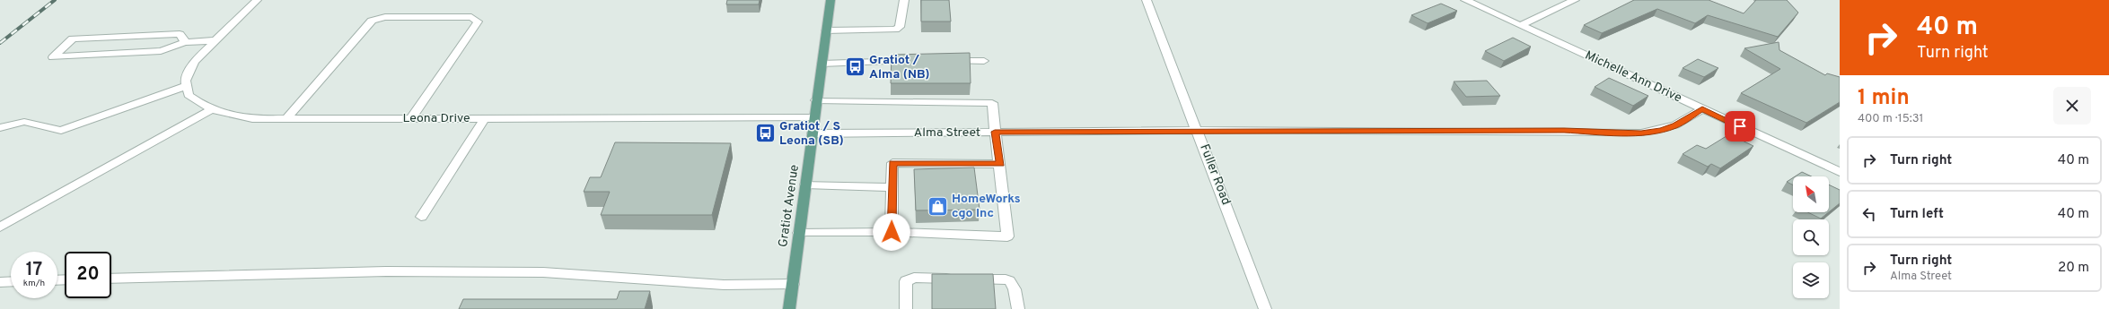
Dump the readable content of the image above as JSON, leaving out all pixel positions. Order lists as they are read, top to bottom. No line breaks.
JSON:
{"streets":{"main road":["Gratiot Avenue"],"street":["Michelle Ann Drive","Leona Drive","Alma Street","Fuller Road"]},"crossings":[["Michelle Ann Drive","Alma Street"],["Leona Drive","Gratiot Avenue"],["Alma Street","Fuller Road"],["Alma Street","Gratiot Avenue"]],"places":{"bus stop":["Gratiot / Alma (NB)","Gratiot / S Leona (SB)"],"shop":["HomeWorks cgo Inc"]},"north":"top left","page":{"turn":["40 m","Turn right"],"heading":["1 min","400 m · 15:31"],"list":[{"name":"Turn right","value":"40 m"},{"name":"Turn left","value":"40 m"},{"name":"Turn right","note":"Alma Street","value":"20 m"}],"speed":"17 km/h","limit":"20"}}
